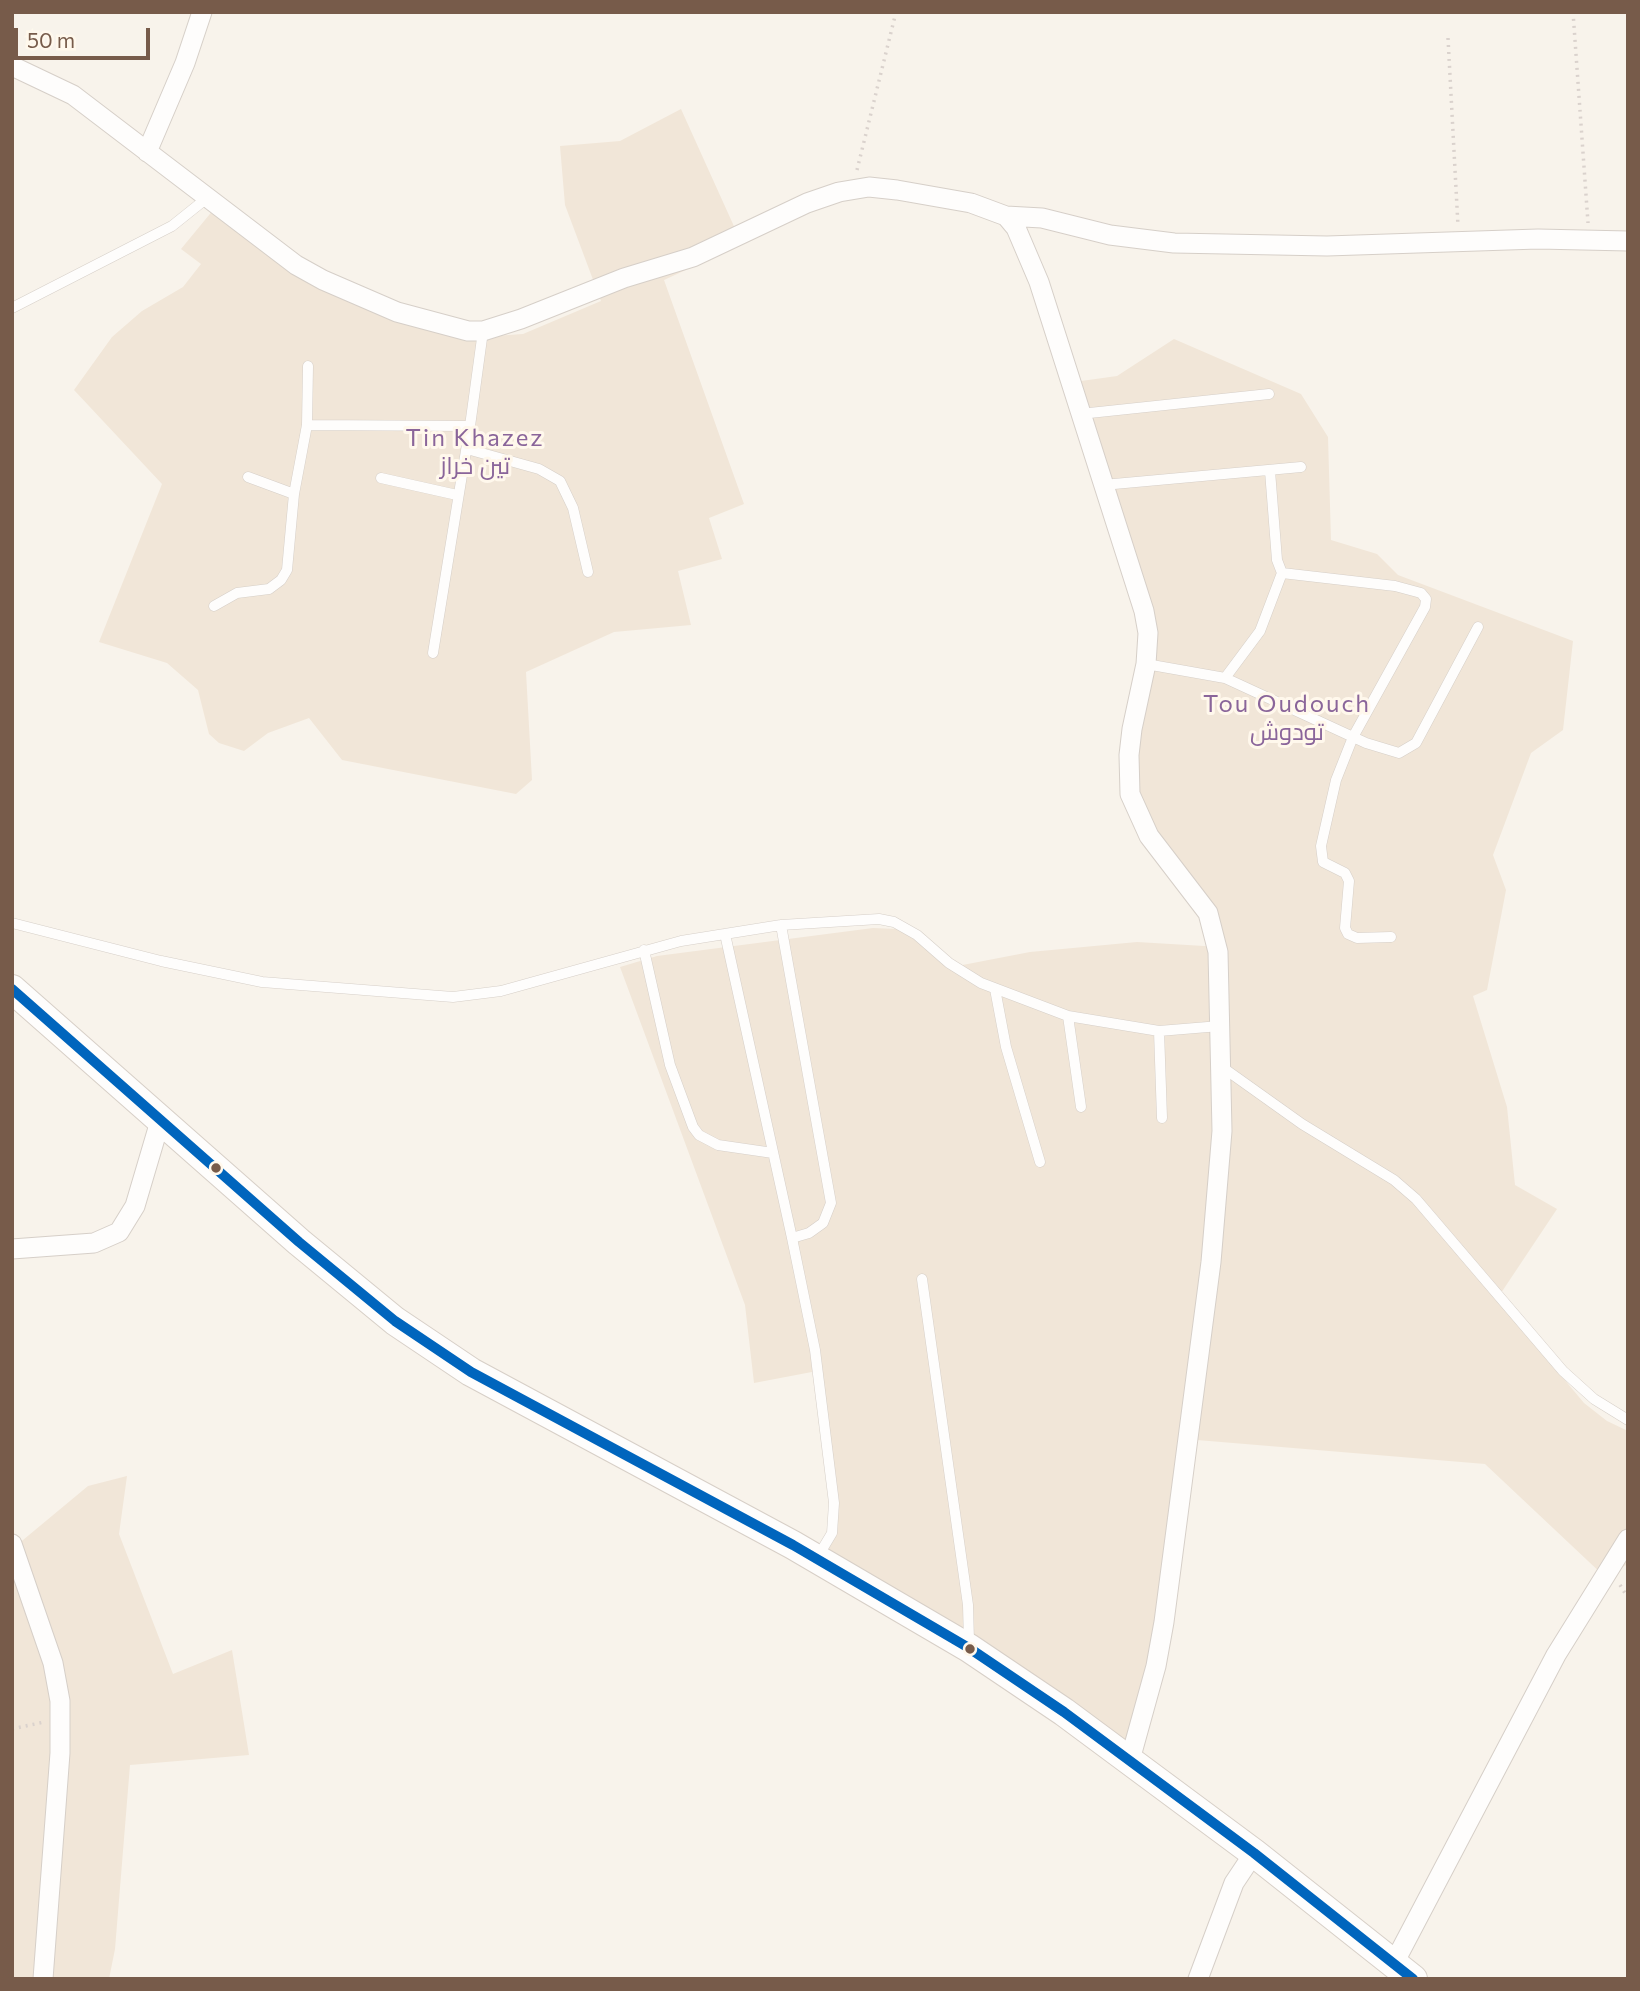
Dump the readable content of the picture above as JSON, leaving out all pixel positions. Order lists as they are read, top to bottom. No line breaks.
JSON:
{"districts":["Tin Khazez تين خراز","Tou Oudouch تودوش"],"scale_bar":"50 m"}
